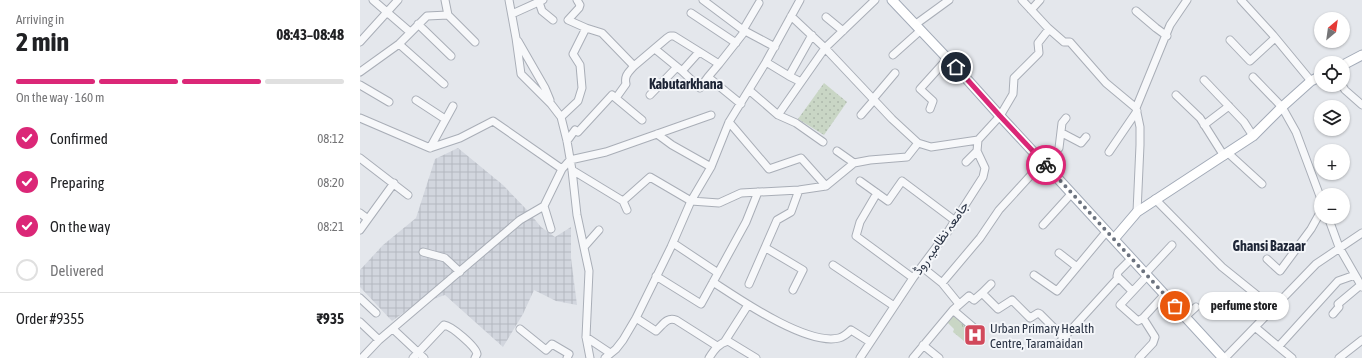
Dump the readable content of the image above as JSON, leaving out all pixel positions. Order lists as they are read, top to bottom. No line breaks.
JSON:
{"streets":{"street":["جامعہ نظامیہ روڈ"]},"districts":["Kabutarkhana","Ghansi Bazaar"],"places":{"other":["perfume store"],"hospital":["Urban Primary Health Centre, Taramaidan"]},"north":"top right","page":{"heading":["2 min","Arriving in","08:43–08:48"],"panel":["Order #9355","₹935"],"map_buttons":["+","−"],"bar":"On the way · 160 m","list":[["Confirmed","08:12"],["Preparing","08:20"],["On the way","08:21"],"Delivered"],"bubble":"perfume store"}}
